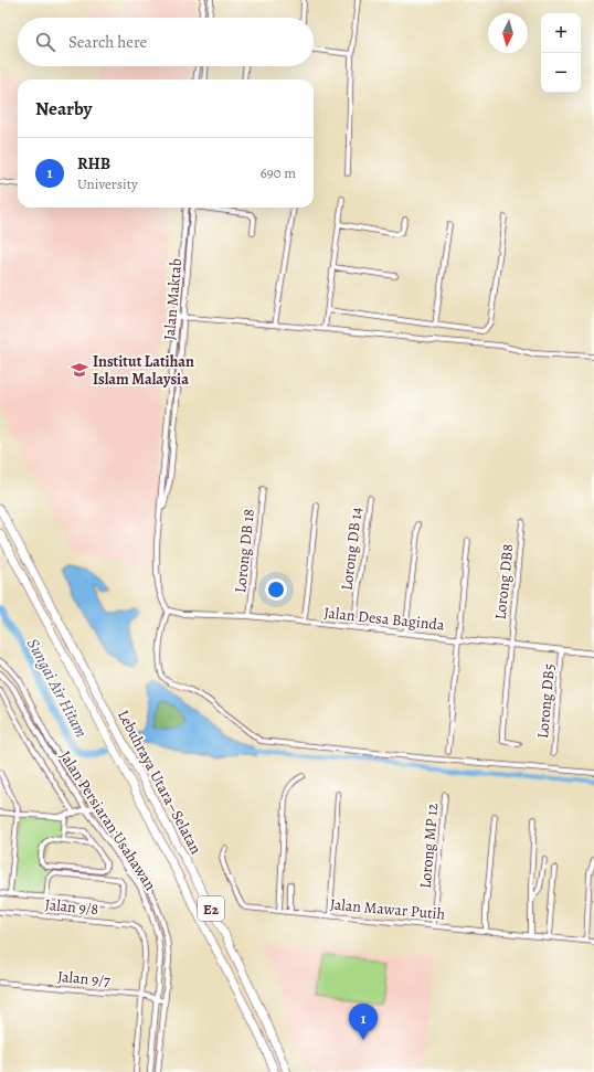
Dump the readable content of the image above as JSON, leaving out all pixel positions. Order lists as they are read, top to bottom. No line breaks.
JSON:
{"streets":{"highway":["Lebuhraya Utara–Selatan","E2"],"street":["Jalan Maktab","Lorong DB 14","Lorong DB 18","Lorong DB8","Jalan Desa Baginda","Lorong DB5","Jalan Persiaran Usahawan","Lorong MP 12","Jalan 9/8","Jalan Mawar Putih","Jalan 9/7"]},"crossings":[["Jalan Maktab","Jalan Desa Baginda"],["Lorong DB 14","Jalan Desa Baginda"],["Lorong DB 18","Jalan Desa Baginda"],["Lorong DB8","Jalan Desa Baginda"],["Jalan Desa Baginda","Lorong DB5"],["Jalan Persiaran Usahawan","Jalan 9/7"],["Lorong MP 12","Jalan Mawar Putih"],["Jalan 9/8","Jalan 9/7"]],"water":["Sungai Air Hitam"],"places":{"school or university":["Institut Latihan Islam Malaysia"]},"north":"bottom","page":{"map_buttons":["+","−"],"search":"Search here","heading":"Nearby","list":[{"mark":"1","name":"RHB","note":"University","value":"690 m"}],"pins":"1"}}
